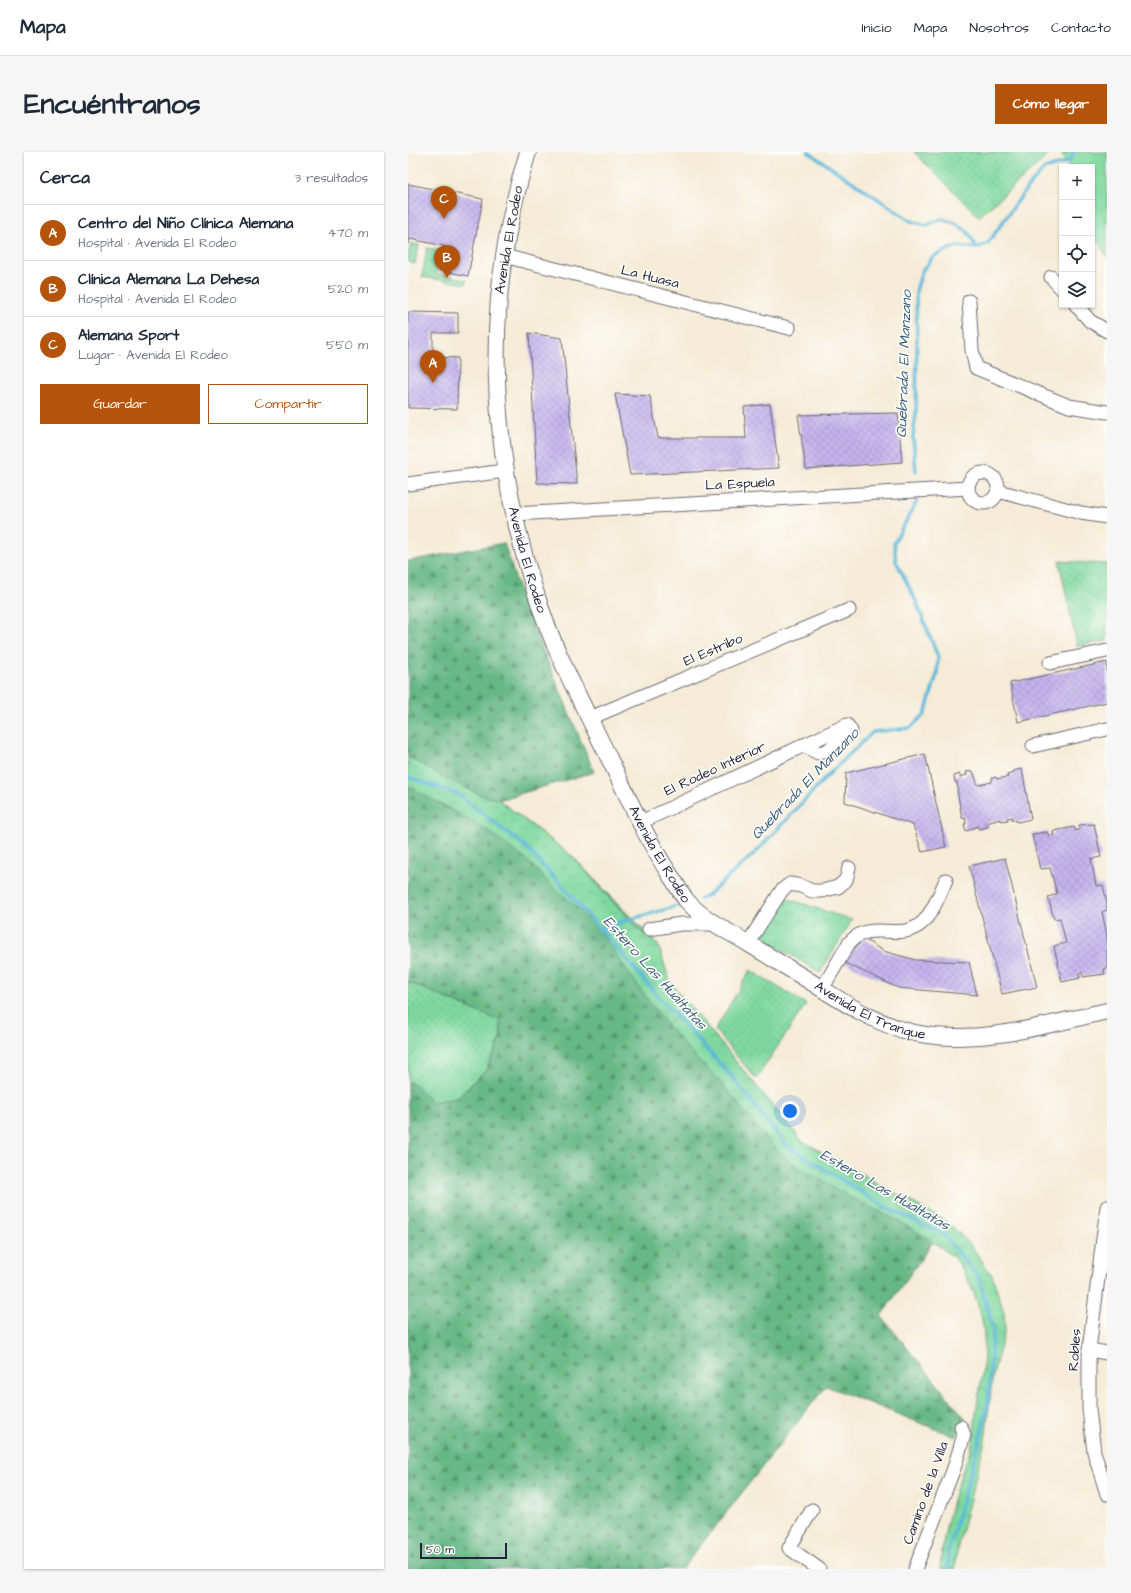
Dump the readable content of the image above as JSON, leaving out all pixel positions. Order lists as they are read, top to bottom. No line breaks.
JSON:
{"streets":{"street":["Avenida El Rodeo","La Huasa","La Espuela","El Estribo","El Rodeo Interior","Avenida El Tranque","Robles","Camino de la Villa"]},"crossings":[["Avenida El Rodeo","La Huasa"],["Avenida El Rodeo","La Espuela"],["Avenida El Rodeo","El Estribo"],["Avenida El Rodeo","El Rodeo Interior"],["Avenida El Rodeo","Avenida El Tranque"]],"water":["Quebrada El Manzano","Estero Las Hualtatas"],"scale_bar":"50 m","page":{"header":"Mapa","nav":["Inicio","Mapa","Nosotros","Contacto"],"buttons":["Cómo llegar",["Guardar","Compartir"]],"title":"Encuéntranos","heading":["Cerca","3 resultados"],"map_buttons":["+","−"],"pins":["C","B","A"],"list":[{"mark":"A","name":"Centro del Niño Clínica Alemana","note":"Hospital · Avenida El Rodeo","value":"470 m"},{"mark":"B","name":"Clínica Alemana La Dehesa","note":"Hospital · Avenida El Rodeo","value":"520 m"},{"mark":"C","name":"Alemana Sport","note":"Lugar · Avenida El Rodeo","value":"550 m"}],"scale":"50 m"}}
